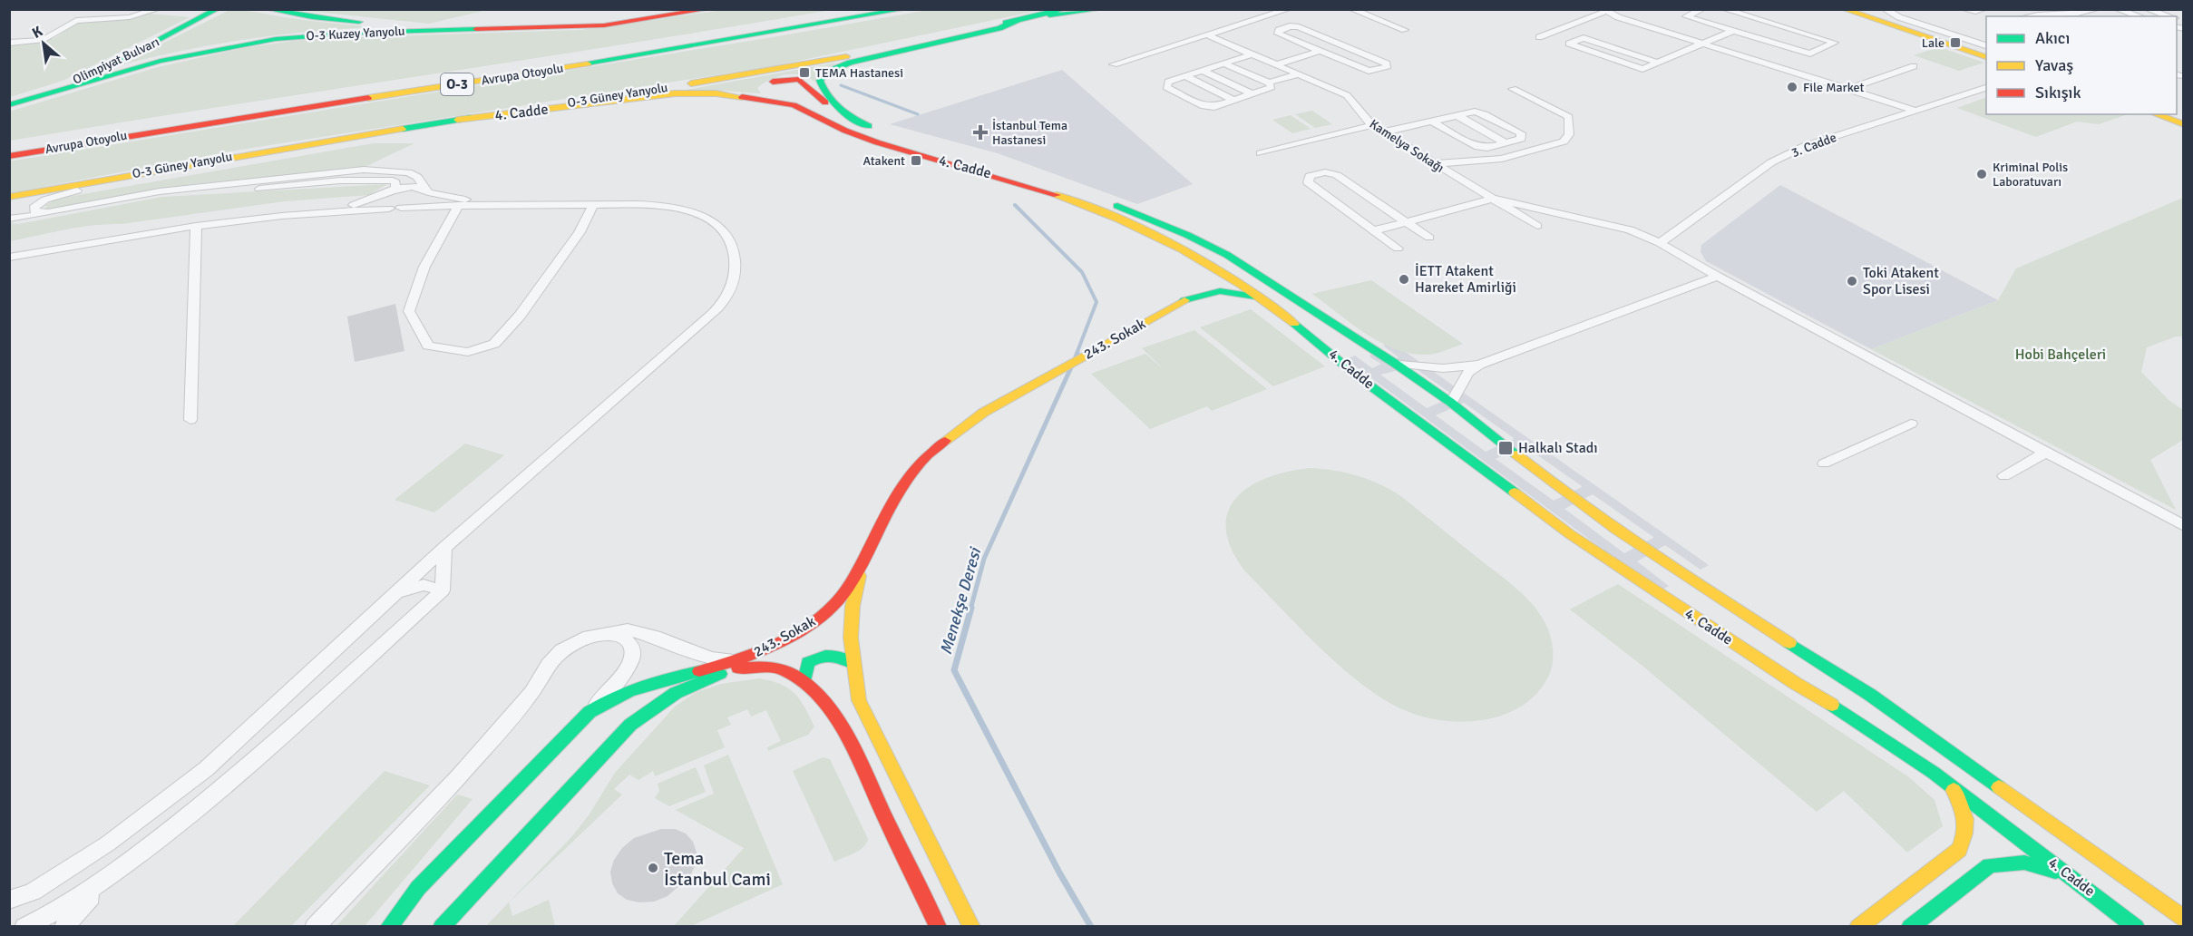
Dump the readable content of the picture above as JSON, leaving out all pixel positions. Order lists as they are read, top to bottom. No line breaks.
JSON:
{"streets":{"main road":["O-3 Kuzey Yanyolu","Olimpiyat Bulvarı","Avrupa Otoyolu","O-3","O-3 Güney Yanyolu","4. Cadde","243. Sokak"],"street":["3. Cadde","Kamelya Sokağı"]},"crossings":[["O-3 Güney Yanyolu","4. Cadde"]],"water":["Menekşe Deresi"],"parks":["Hobi Bahçeleri"],"places":{"transit":["Lale","TEMA Hastanesi","Atakent","Halkalı Stadı"],"other":["File Market","Kriminal Polis Laboratuvarı","İETT Atakent Hareket Amirliği","Toki Atakent Spor Lisesi","Tema İstanbul Cami"],"health":["İstanbul Tema Hastanesi"]},"legend":["Akıcı","Yavaş","Sıkışık"],"north":"top left"}
